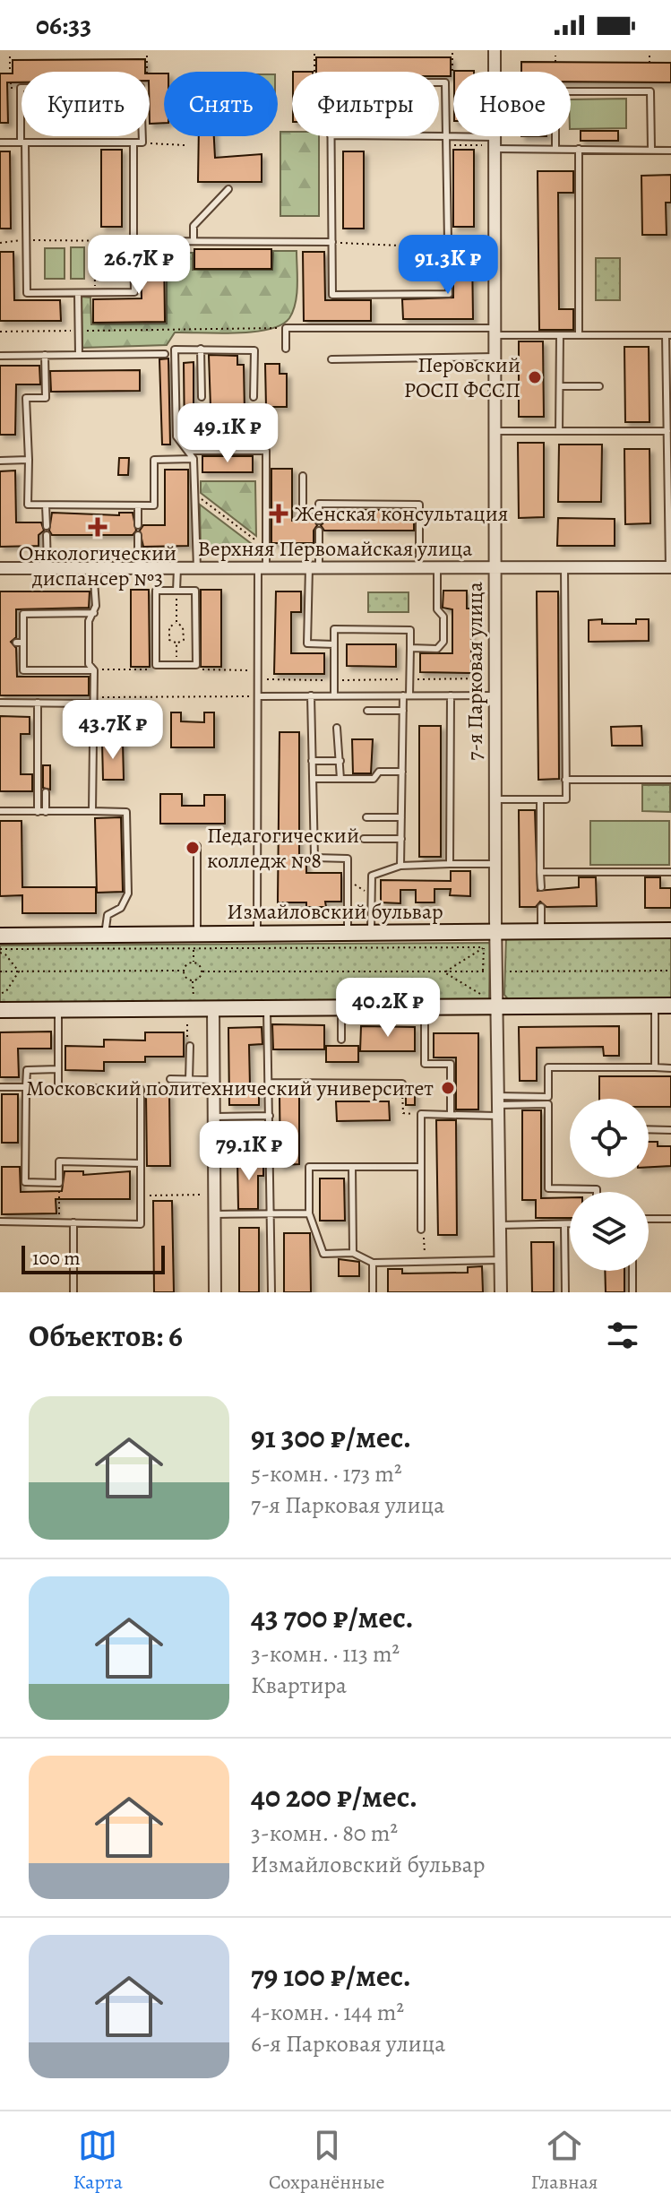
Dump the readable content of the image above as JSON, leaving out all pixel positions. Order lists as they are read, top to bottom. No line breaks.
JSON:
{"streets":{"street":["Верхняя Первомайская улица","7-я Парковая улица","Измайловский бульвар"]},"crossings":[["Верхняя Первомайская улица","7-я Парковая улица"],["7-я Парковая улица","Измайловский бульвар"]],"places":{"other":["Перовский РОСП ФССП","Педагогический колледж №8","Московский политехнический университет"],"health":["Женская консультация","Онкологический диспансер №3"]},"scale_bar":"100 m","page":{"status":"06:33","chip":["Купить","Снять","Фильтры","Новое"],"price":["26.7K ₽","91.3K ₽","49.1K ₽","43.7K ₽","40.2K ₽","79.1K ₽"],"scale":"100 m","heading":"Объектов: 6","list":[{"name":"91 300 ₽/мес.","note":"5-комн. · 173 m² · 7-я Парковая улица"},{"name":"43 700 ₽/мес.","note":"3-комн. · 113 m² · Квартира"},{"name":"40 200 ₽/мес.","note":"3-комн. · 80 m² · Измайловский бульвар"},{"name":"79 100 ₽/мес.","note":"4-комн. · 144 m² · 6-я Парковая улица"}],"tabs":["Карта","Сохранённые","Главная"]}}
